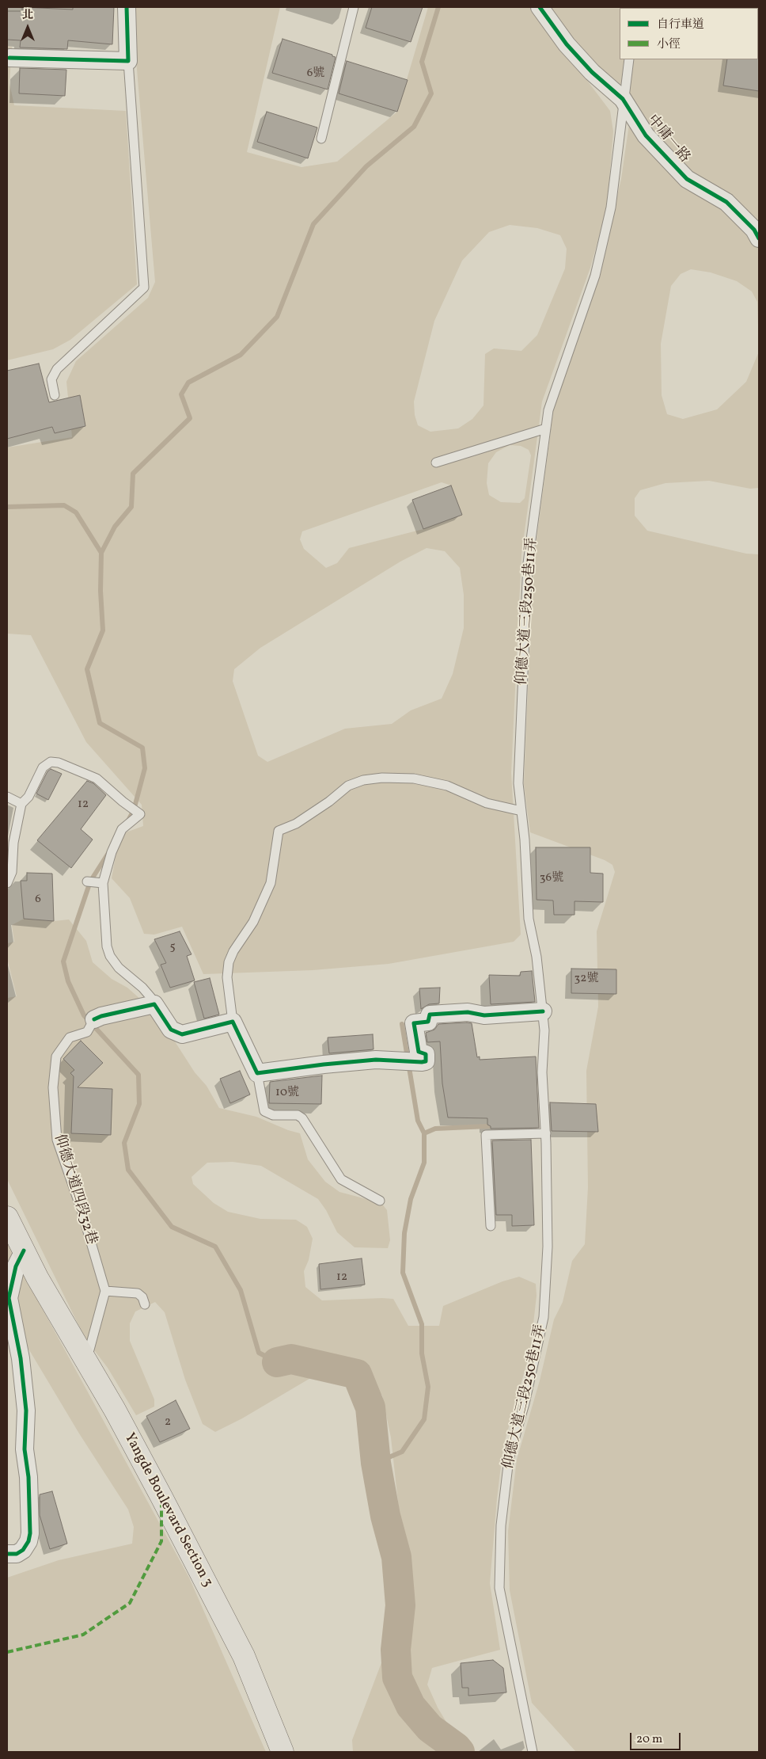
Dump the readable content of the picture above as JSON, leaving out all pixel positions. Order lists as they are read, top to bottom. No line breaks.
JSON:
{"streets":{"main road":["Yangde Boulevard Section 3"],"street":["中庸一路","仰德大道四段32巷"],"lane":["仰德大道三段250巷11弄"]},"crossings":[["中庸一路","仰德大道三段250巷11弄"]],"house_numbers":["6號","12","36號","6","5","32號","10號","12","2"],"legend":["自行車道","小徑"],"scale_bar":"20 m","north":"top"}
